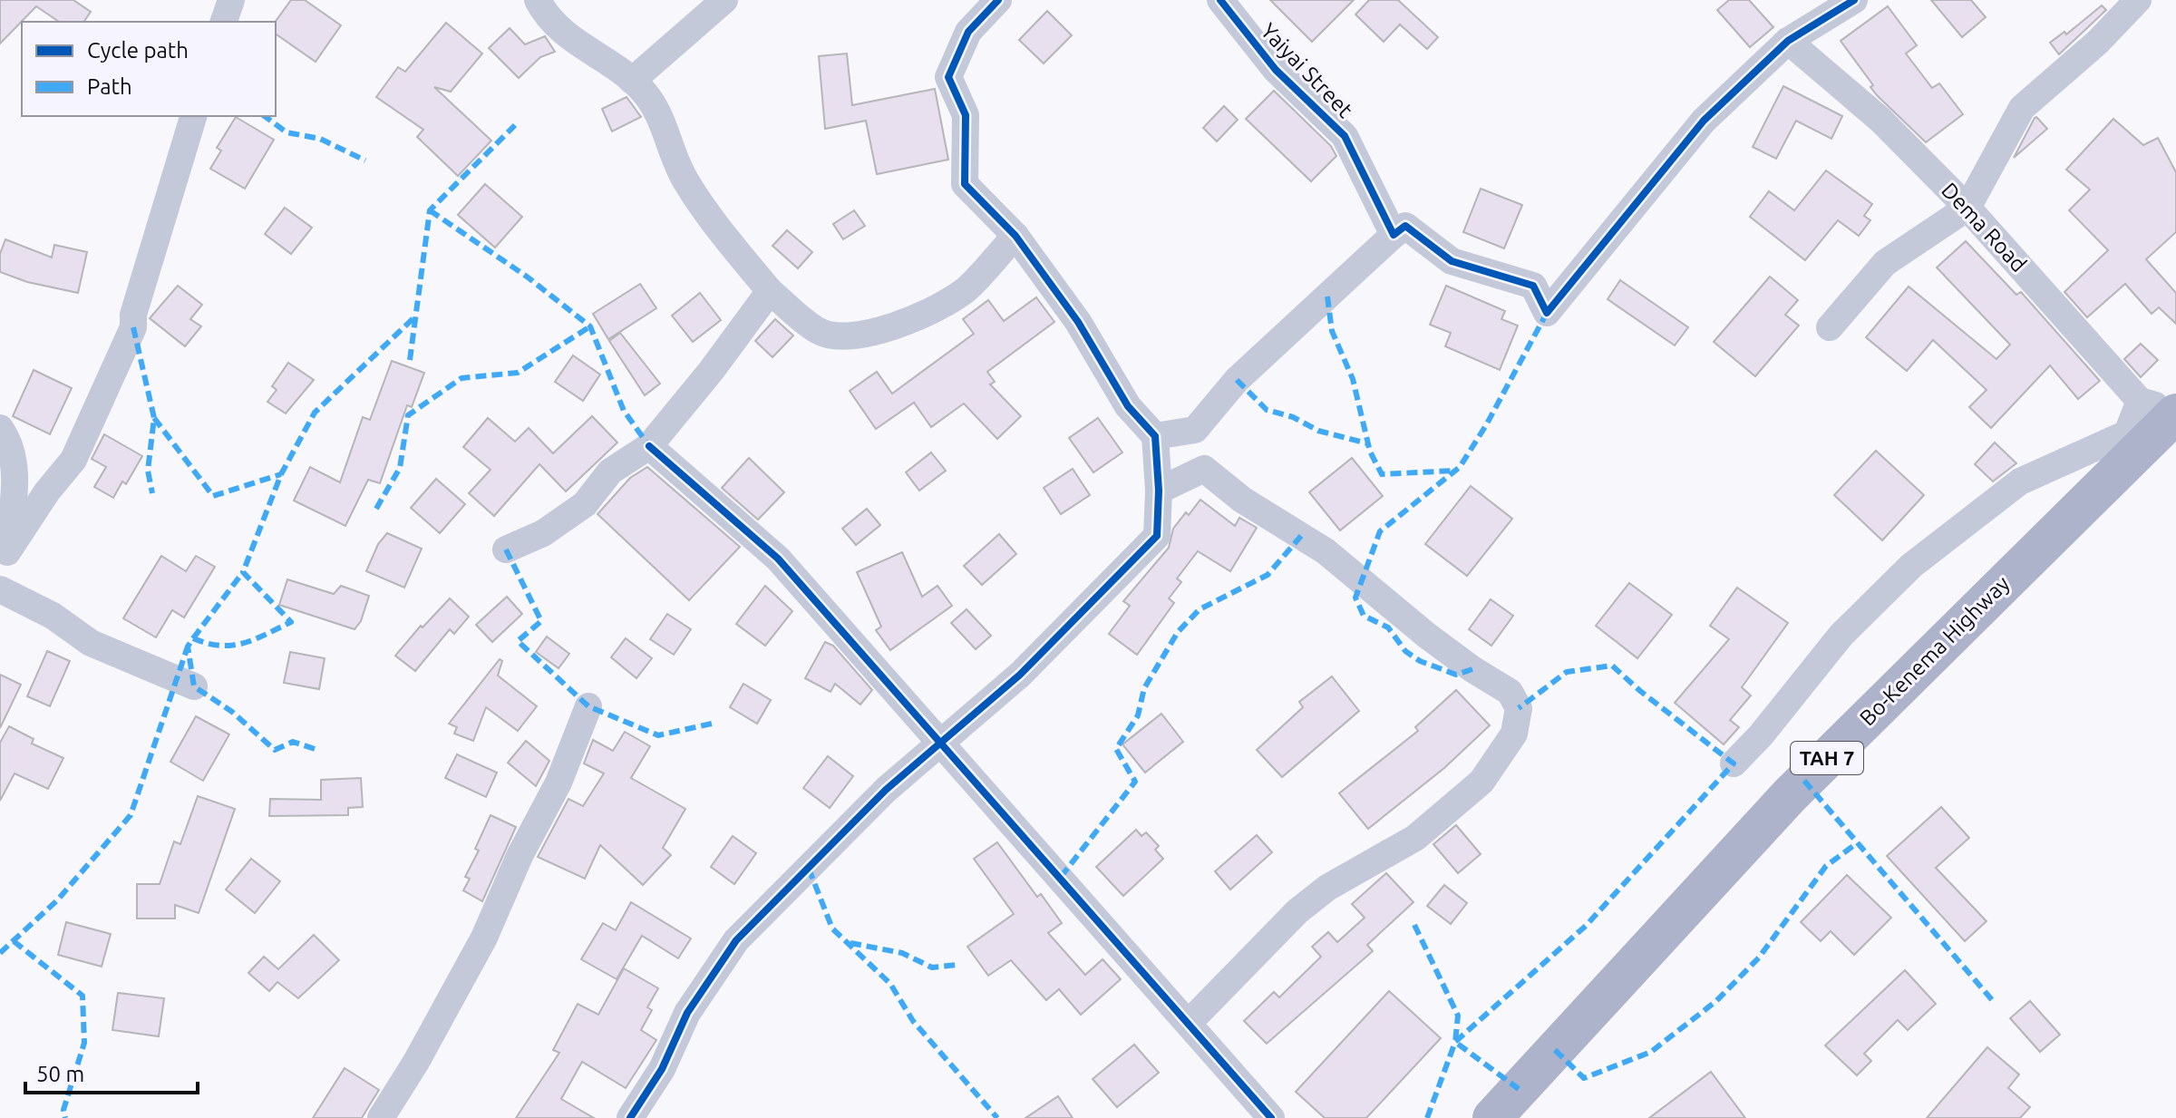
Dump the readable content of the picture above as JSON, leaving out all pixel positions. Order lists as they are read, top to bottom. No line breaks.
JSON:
{"streets":{"highway":["Bo-Kenema Highway","TAH 7"],"street":["Yaiyai Street","Dema Road"]},"crossings":[["Dema Road","Bo-Kenema Highway"]],"legend":["Cycle path","Path"],"scale_bar":"50 m"}
